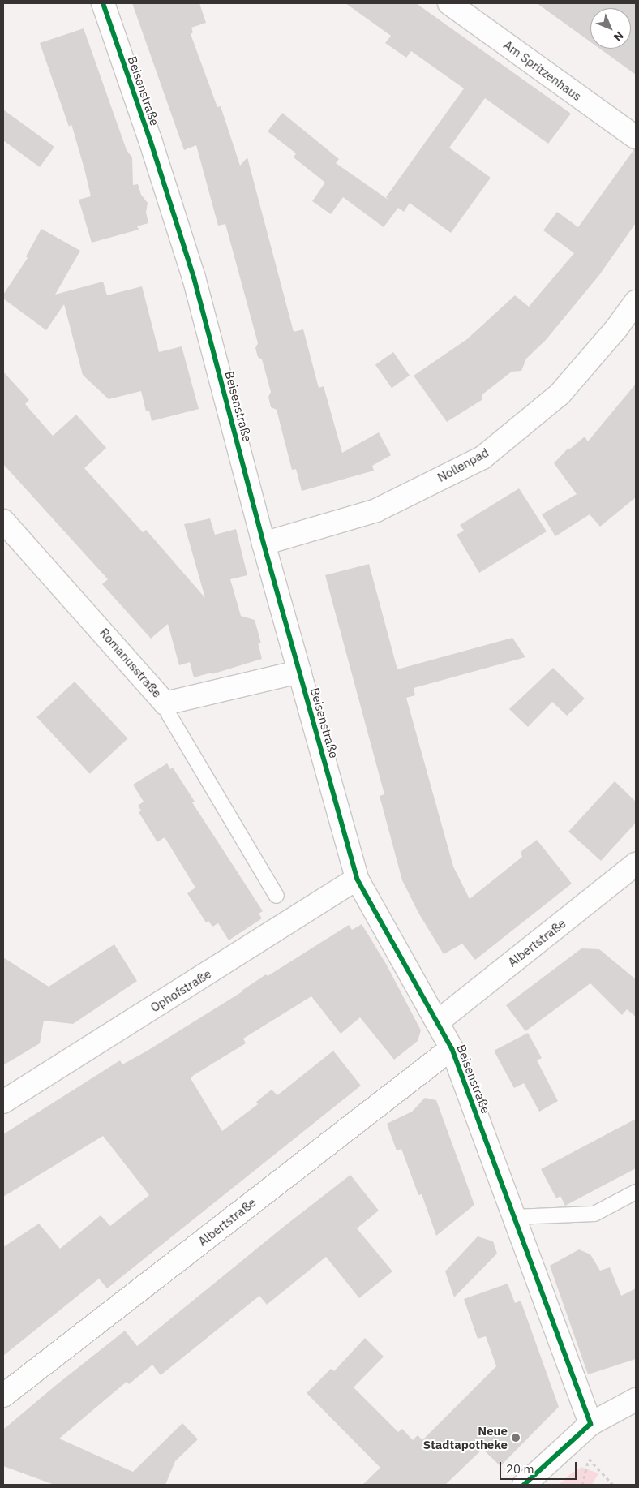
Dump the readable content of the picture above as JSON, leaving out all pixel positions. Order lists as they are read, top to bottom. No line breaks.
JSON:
{"streets":{"street":["Am Spritzenhaus","Beisenstraße","Nollenpad","Romanusstraße","Albertstraße","Ophofstraße"]},"crossings":[["Beisenstraße","Nollenpad"],["Beisenstraße","Romanusstraße"],["Beisenstraße","Albertstraße"],["Beisenstraße","Ophofstraße"]],"places":["Neue Stadtapotheke"],"scale_bar":"20 m","north":"bottom right"}
